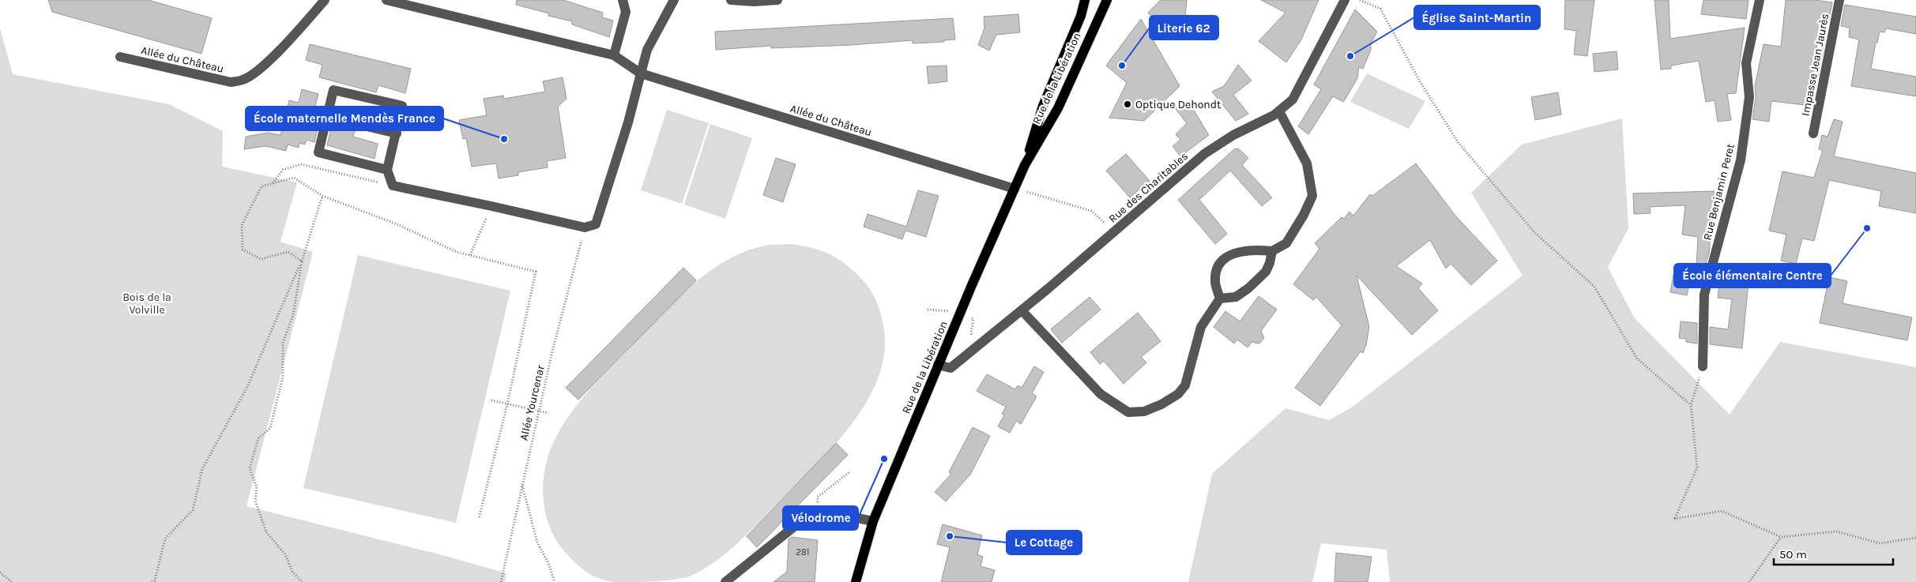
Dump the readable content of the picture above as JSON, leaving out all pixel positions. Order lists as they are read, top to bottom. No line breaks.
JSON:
{"streets":{"main road":["Rue de la Libération"],"street":["Allée du Château","Impasse Jean Jaurès","Rue des Charitables","Rue Benjamin Peret"],"path":["Allée Yourcenar"]},"crossings":[["Allée du Château","Rue de la Libération"],["Rue de la Libération","Rue des Charitables"]],"parks":["Bois de la Volville"],"places":["Église Saint-Martin","Literie 62","Optique Dehondt","École maternelle Mendès France","École élémentaire Centre","Vélodrome","Le Cottage"],"house_numbers":["281"],"scale_bar":"50 m"}
